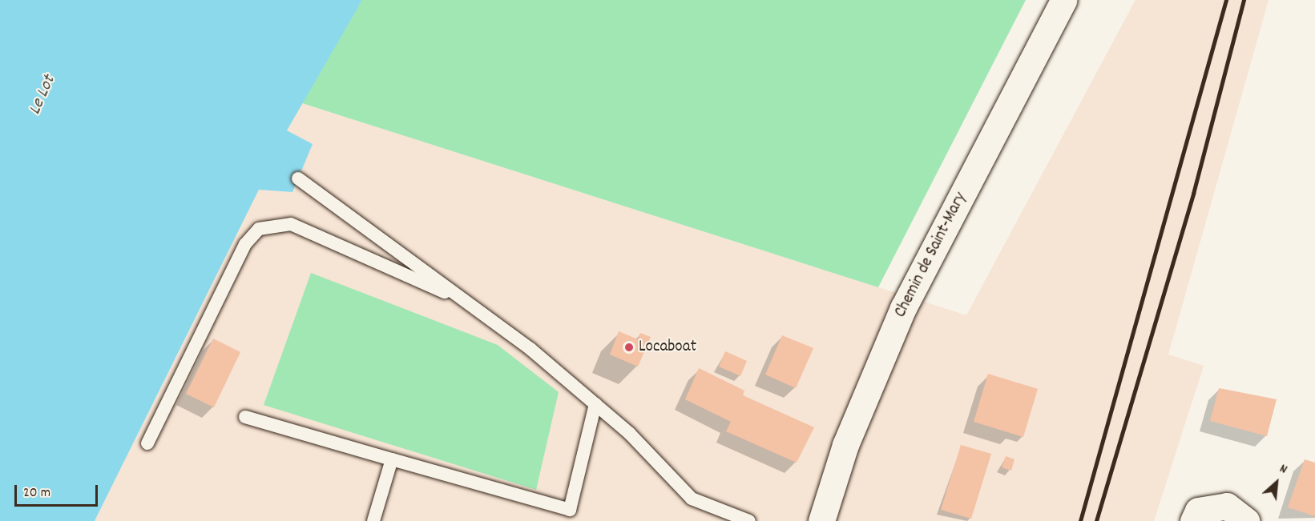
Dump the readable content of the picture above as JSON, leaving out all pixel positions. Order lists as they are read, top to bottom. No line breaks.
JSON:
{"streets":{"street":["Chemin de Saint-Mary"]},"water":["Le Lot"],"places":["Locaboat"],"scale_bar":"20 m","north":"top right"}
